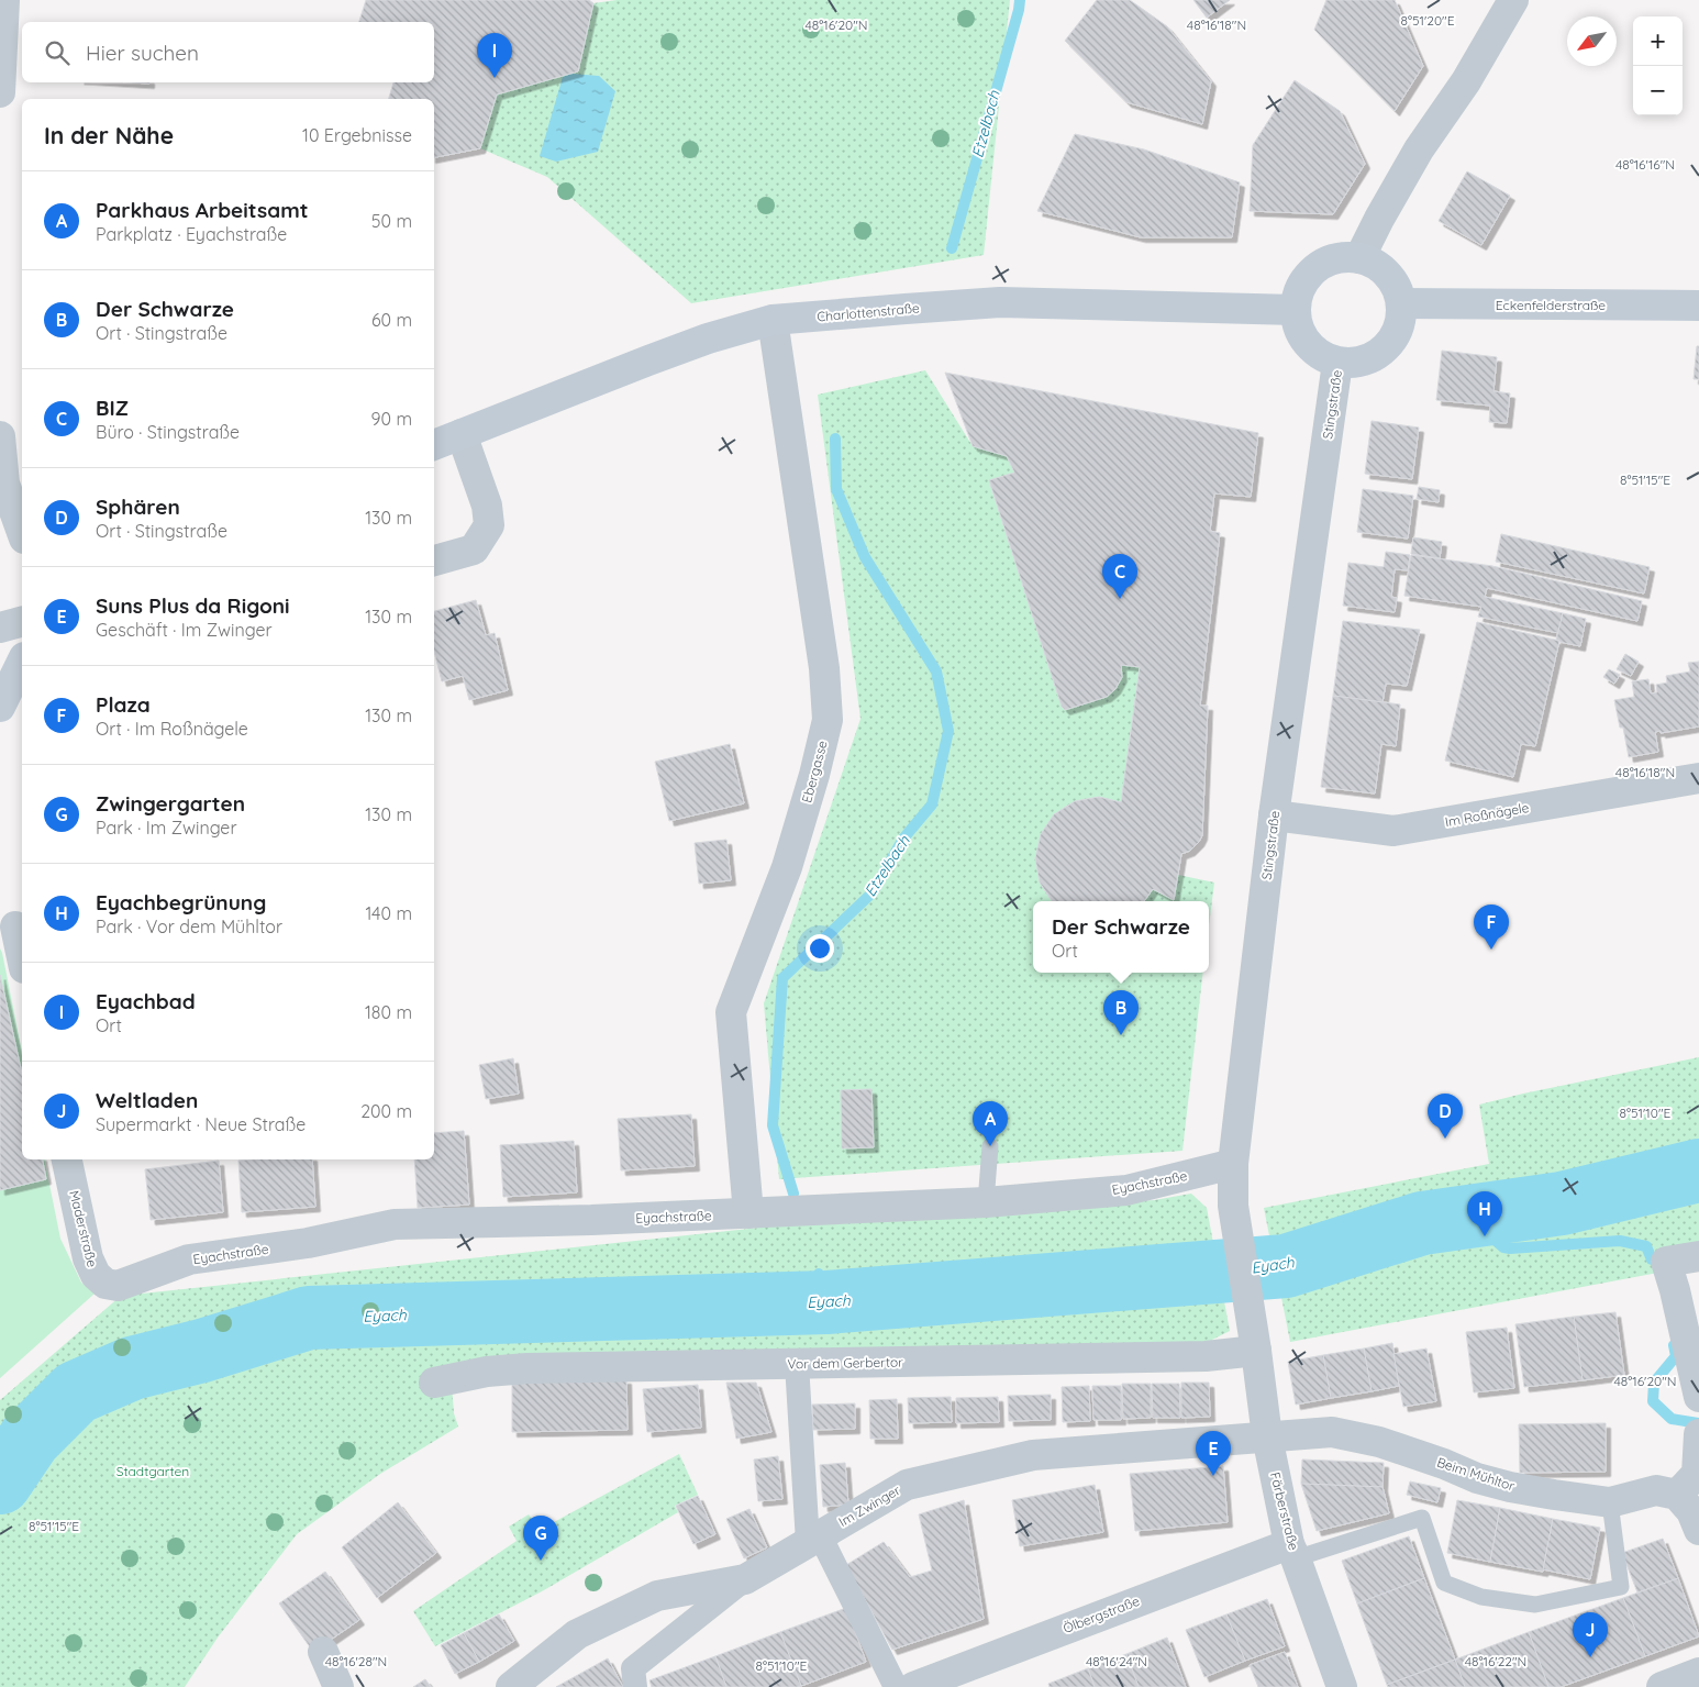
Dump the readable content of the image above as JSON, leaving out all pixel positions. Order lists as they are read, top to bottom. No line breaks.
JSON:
{"streets":{"main road":["Eckenfelderstraße","Charlottenstraße"],"street":["Stingstraße","Ebergasse","Im Roßnägele","Eyachstraße","Maderstraße","Vor dem Gerbertor","Beim Mühltor","Im Zwinger","Färberstraße","Ölbergstraße"]},"crossings":[["Eckenfelderstraße","Charlottenstraße"],["Eckenfelderstraße","Stingstraße"],["Charlottenstraße","Stingstraße"],["Charlottenstraße","Ebergasse"],["Stingstraße","Im Roßnägele"],["Stingstraße","Eyachstraße"],["Stingstraße","Vor dem Gerbertor"],["Stingstraße","Färberstraße"],["Ebergasse","Eyachstraße"],["Eyachstraße","Maderstraße"],["Vor dem Gerbertor","Färberstraße"],["Beim Mühltor","Im Zwinger"],["Beim Mühltor","Färberstraße"],["Im Zwinger","Färberstraße"],["Färberstraße","Ölbergstraße"]],"water":["Etzelbach","Eyach"],"parks":["Stadtgarten"],"north":"bottom left","page":{"map_buttons":["+","−"],"search":"Hier suchen","pins":["I","C","F","B","D","A","H","E","G","J"],"heading":["In der Nähe","10 Ergebnisse"],"list":[{"mark":"A","name":"Parkhaus Arbeitsamt","note":"Parkplatz · Eyachstraße","value":"50 m"},{"mark":"B","name":"Der Schwarze","note":"Ort · Stingstraße","value":"60 m"},{"mark":"C","name":"BIZ","note":"Büro · Stingstraße","value":"90 m"},{"mark":"D","name":"Sphären","note":"Ort · Stingstraße","value":"130 m"},{"mark":"E","name":"Suns Plus da Rigoni","note":"Geschäft · Im Zwinger","value":"130 m"},{"mark":"F","name":"Plaza","note":"Ort · Im Roßnägele","value":"130 m"},{"mark":"G","name":"Zwingergarten","note":"Park · Im Zwinger","value":"130 m"},{"mark":"H","name":"Eyachbegrünung","note":"Park · Vor dem Mühltor","value":"140 m"},{"mark":"I","name":"Eyachbad","note":"Ort","value":"180 m"},{"mark":"J","name":"Weltladen","note":"Supermarkt · Neue Straße","value":"200 m"}],"popup":["Der Schwarze","Ort"]},"coordinates":["8°51'20\"E","48°16'18\"N","48°16'20\"N","48°16'16\"N","8°51'15\"E","8°51'10\"E","48°16'28\"N","48°16'24\"N","48°16'22\"N"]}
